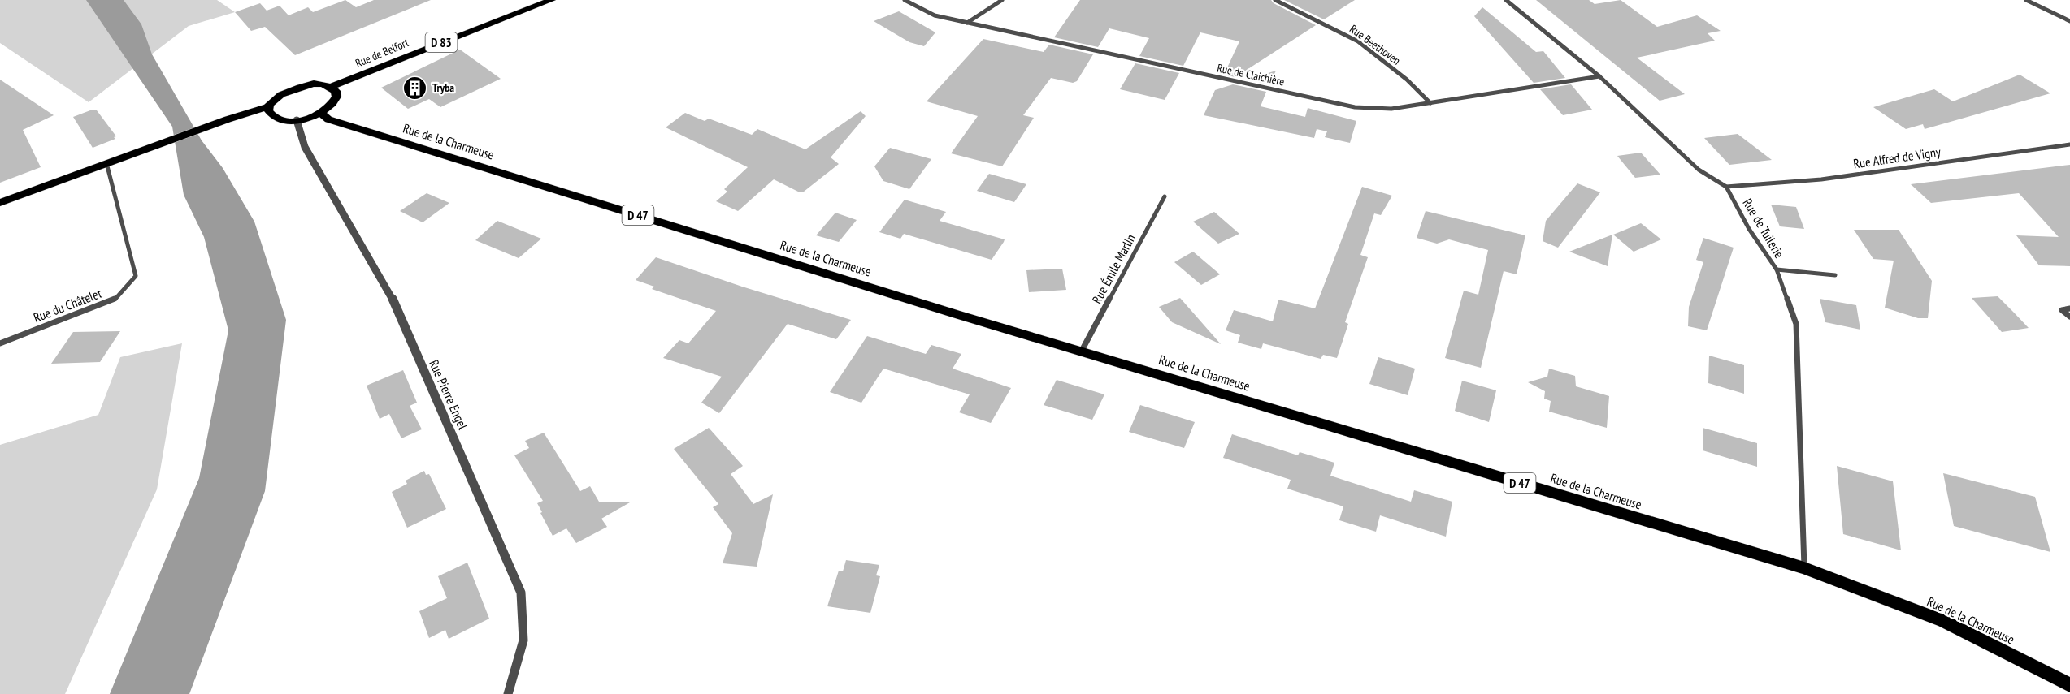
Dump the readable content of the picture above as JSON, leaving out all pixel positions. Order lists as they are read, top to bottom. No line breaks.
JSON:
{"streets":{"main road":["D 83","Rue de Belfort","Rue de la Charmeuse","D 47"],"street":["Rue Beethoven","Rue de Claichière","Rue Alfred de Vigny","Rue de Tuilerie","Rue Émile Marlin","Rue du Châtelet","Rue Pierre Engel"]},"crossings":[["Rue Beethoven","Rue de Claichière"],["Rue de Claichière","Rue de Tuilerie"],["Rue de la Charmeuse","Rue de Tuilerie"],["Rue de la Charmeuse","Rue Émile Marlin"],["Rue Alfred de Vigny","Rue de Tuilerie"]],"places":{"building":["Tryba"]}}
